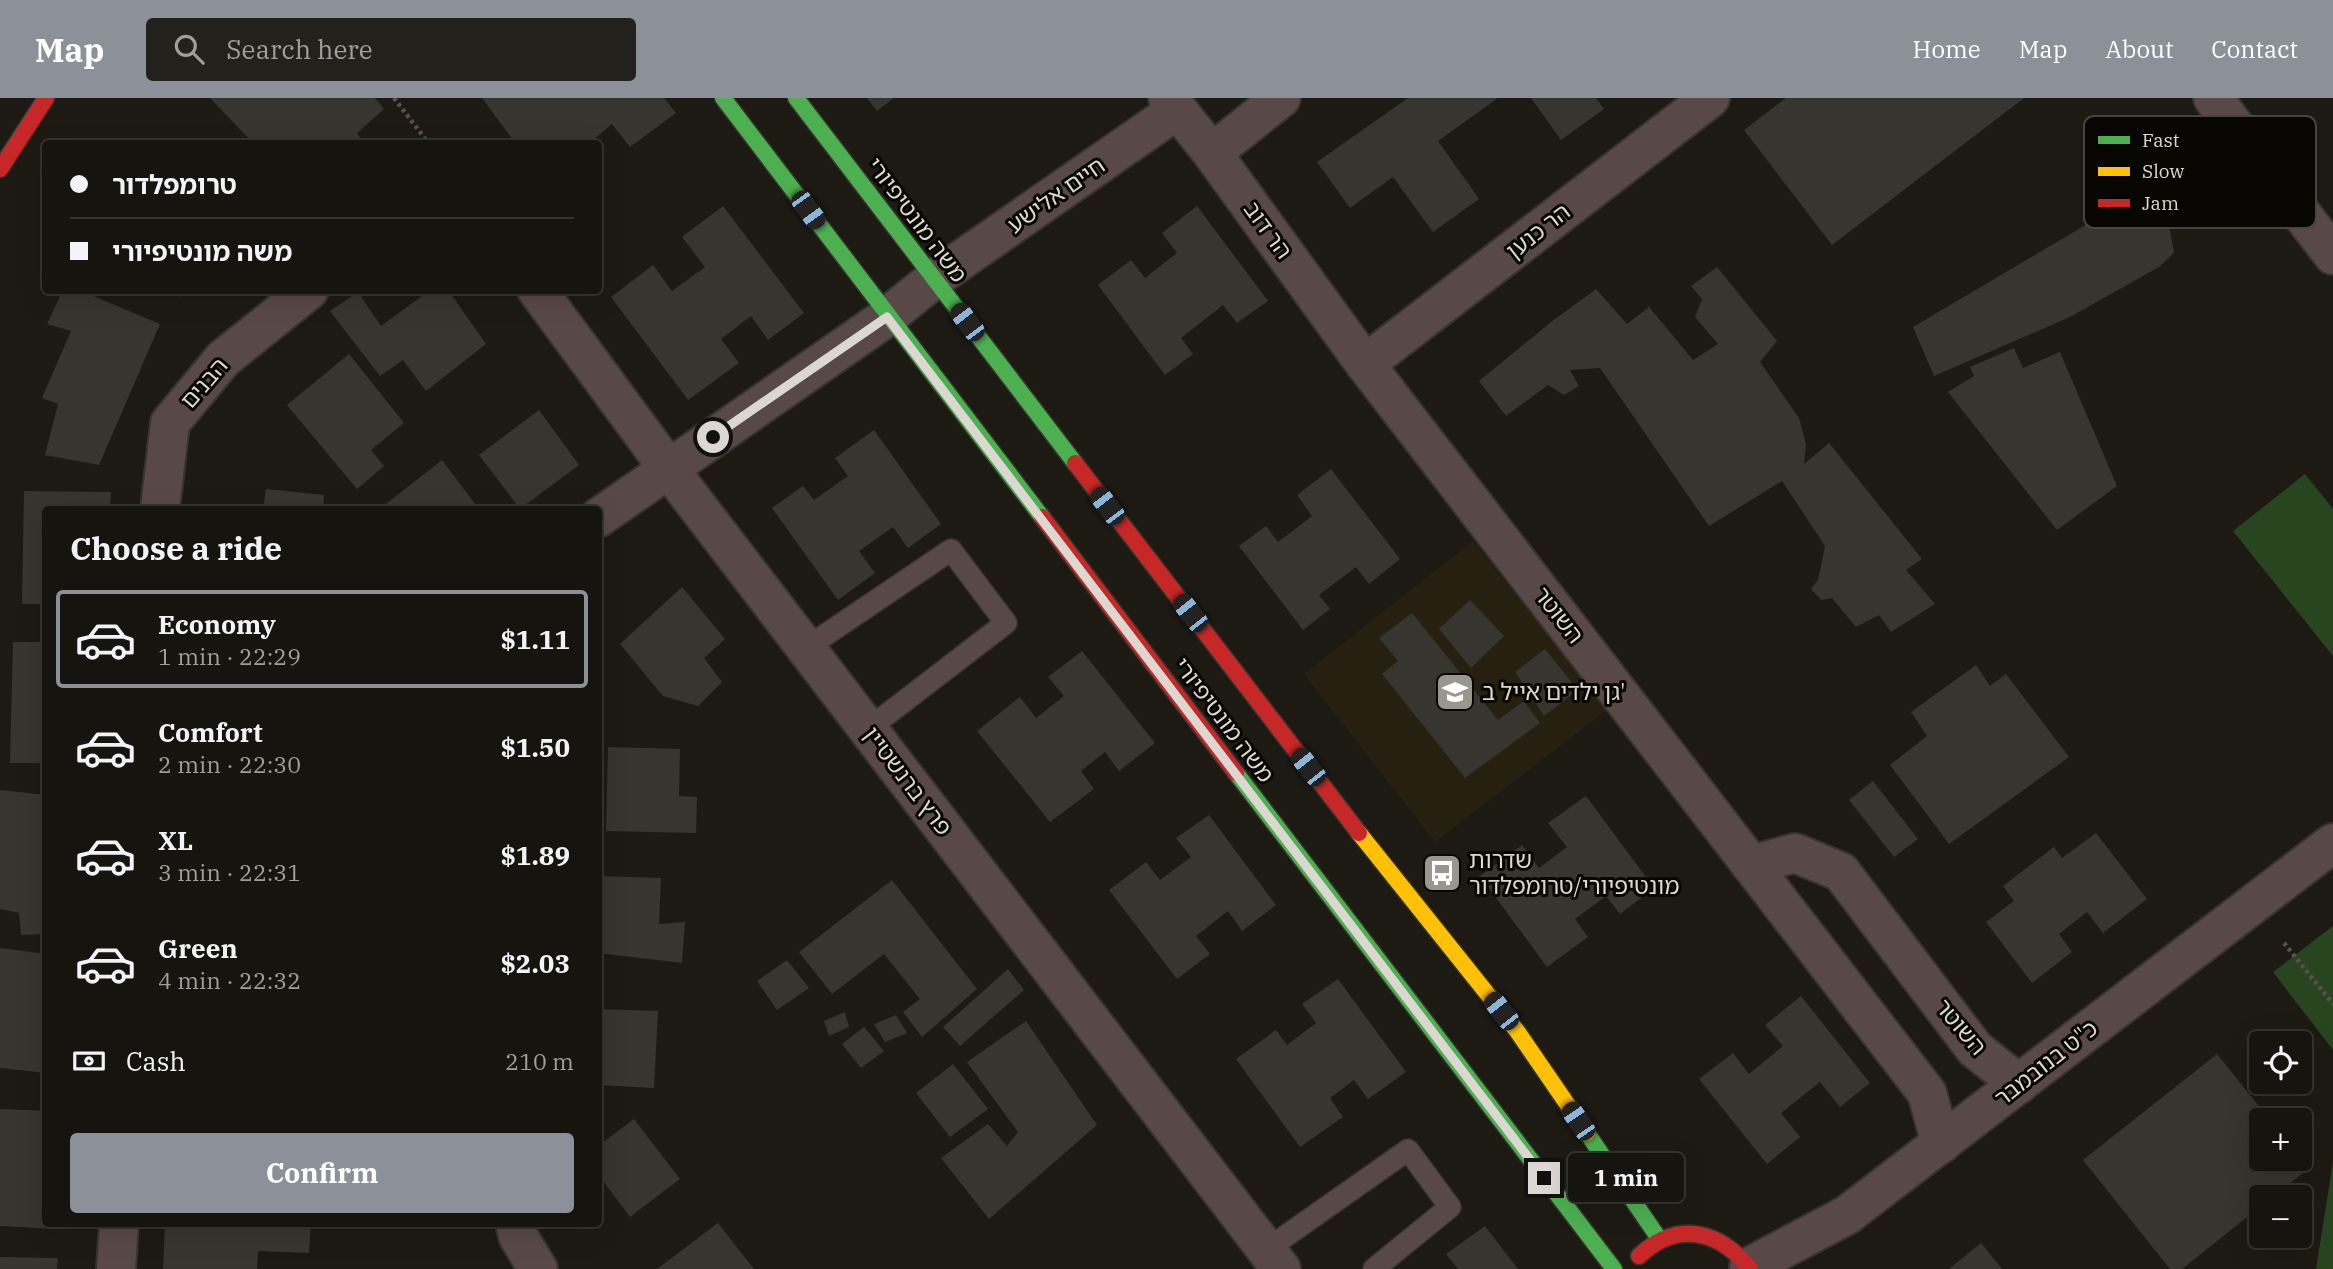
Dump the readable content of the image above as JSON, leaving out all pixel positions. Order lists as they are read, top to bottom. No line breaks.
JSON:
{"streets":{"street":["חיים אלישע","משה מונטיפיורי","הר דוב","הר כנען","הבנים","השוטר","פרץ ברנשטיין","כ\"ט בנובמבר"]},"crossings":[["חיים אלישע","משה מונטיפיורי"],["חיים אלישע","הר דוב"],["חיים אלישע","פרץ ברנשטיין"],["הר דוב","הר כנען"],["הר דוב","השוטר"],["הר כנען","השוטר"],["השוטר","כ\"ט בנובמבר"]],"places":{"school or university":["גן ילדים אייל ב'"],"bus stop":["שדרות מונטיפיורי/טרומפלדור"]},"legend":["Fast","Slow","Jam"],"page":{"header":"Map","search":"Search here","nav":["Home","Map","About","Contact"],"banner":["טרומפלדור","משה מונטיפיורי"],"heading":"Choose a ride","list":[{"name":"Economy","note":"1 min · 22:29","value":"$1.11"},{"name":"Comfort","note":"2 min · 22:30","value":"$1.50"},{"name":"XL","note":"3 min · 22:31","value":"$1.89"},{"name":"Green","note":"4 min · 22:32","value":"$2.03"}],"pay":["Cash","210 m"],"map_buttons":["+","−"],"buttons":"Confirm","bubble":"1 min"}}
